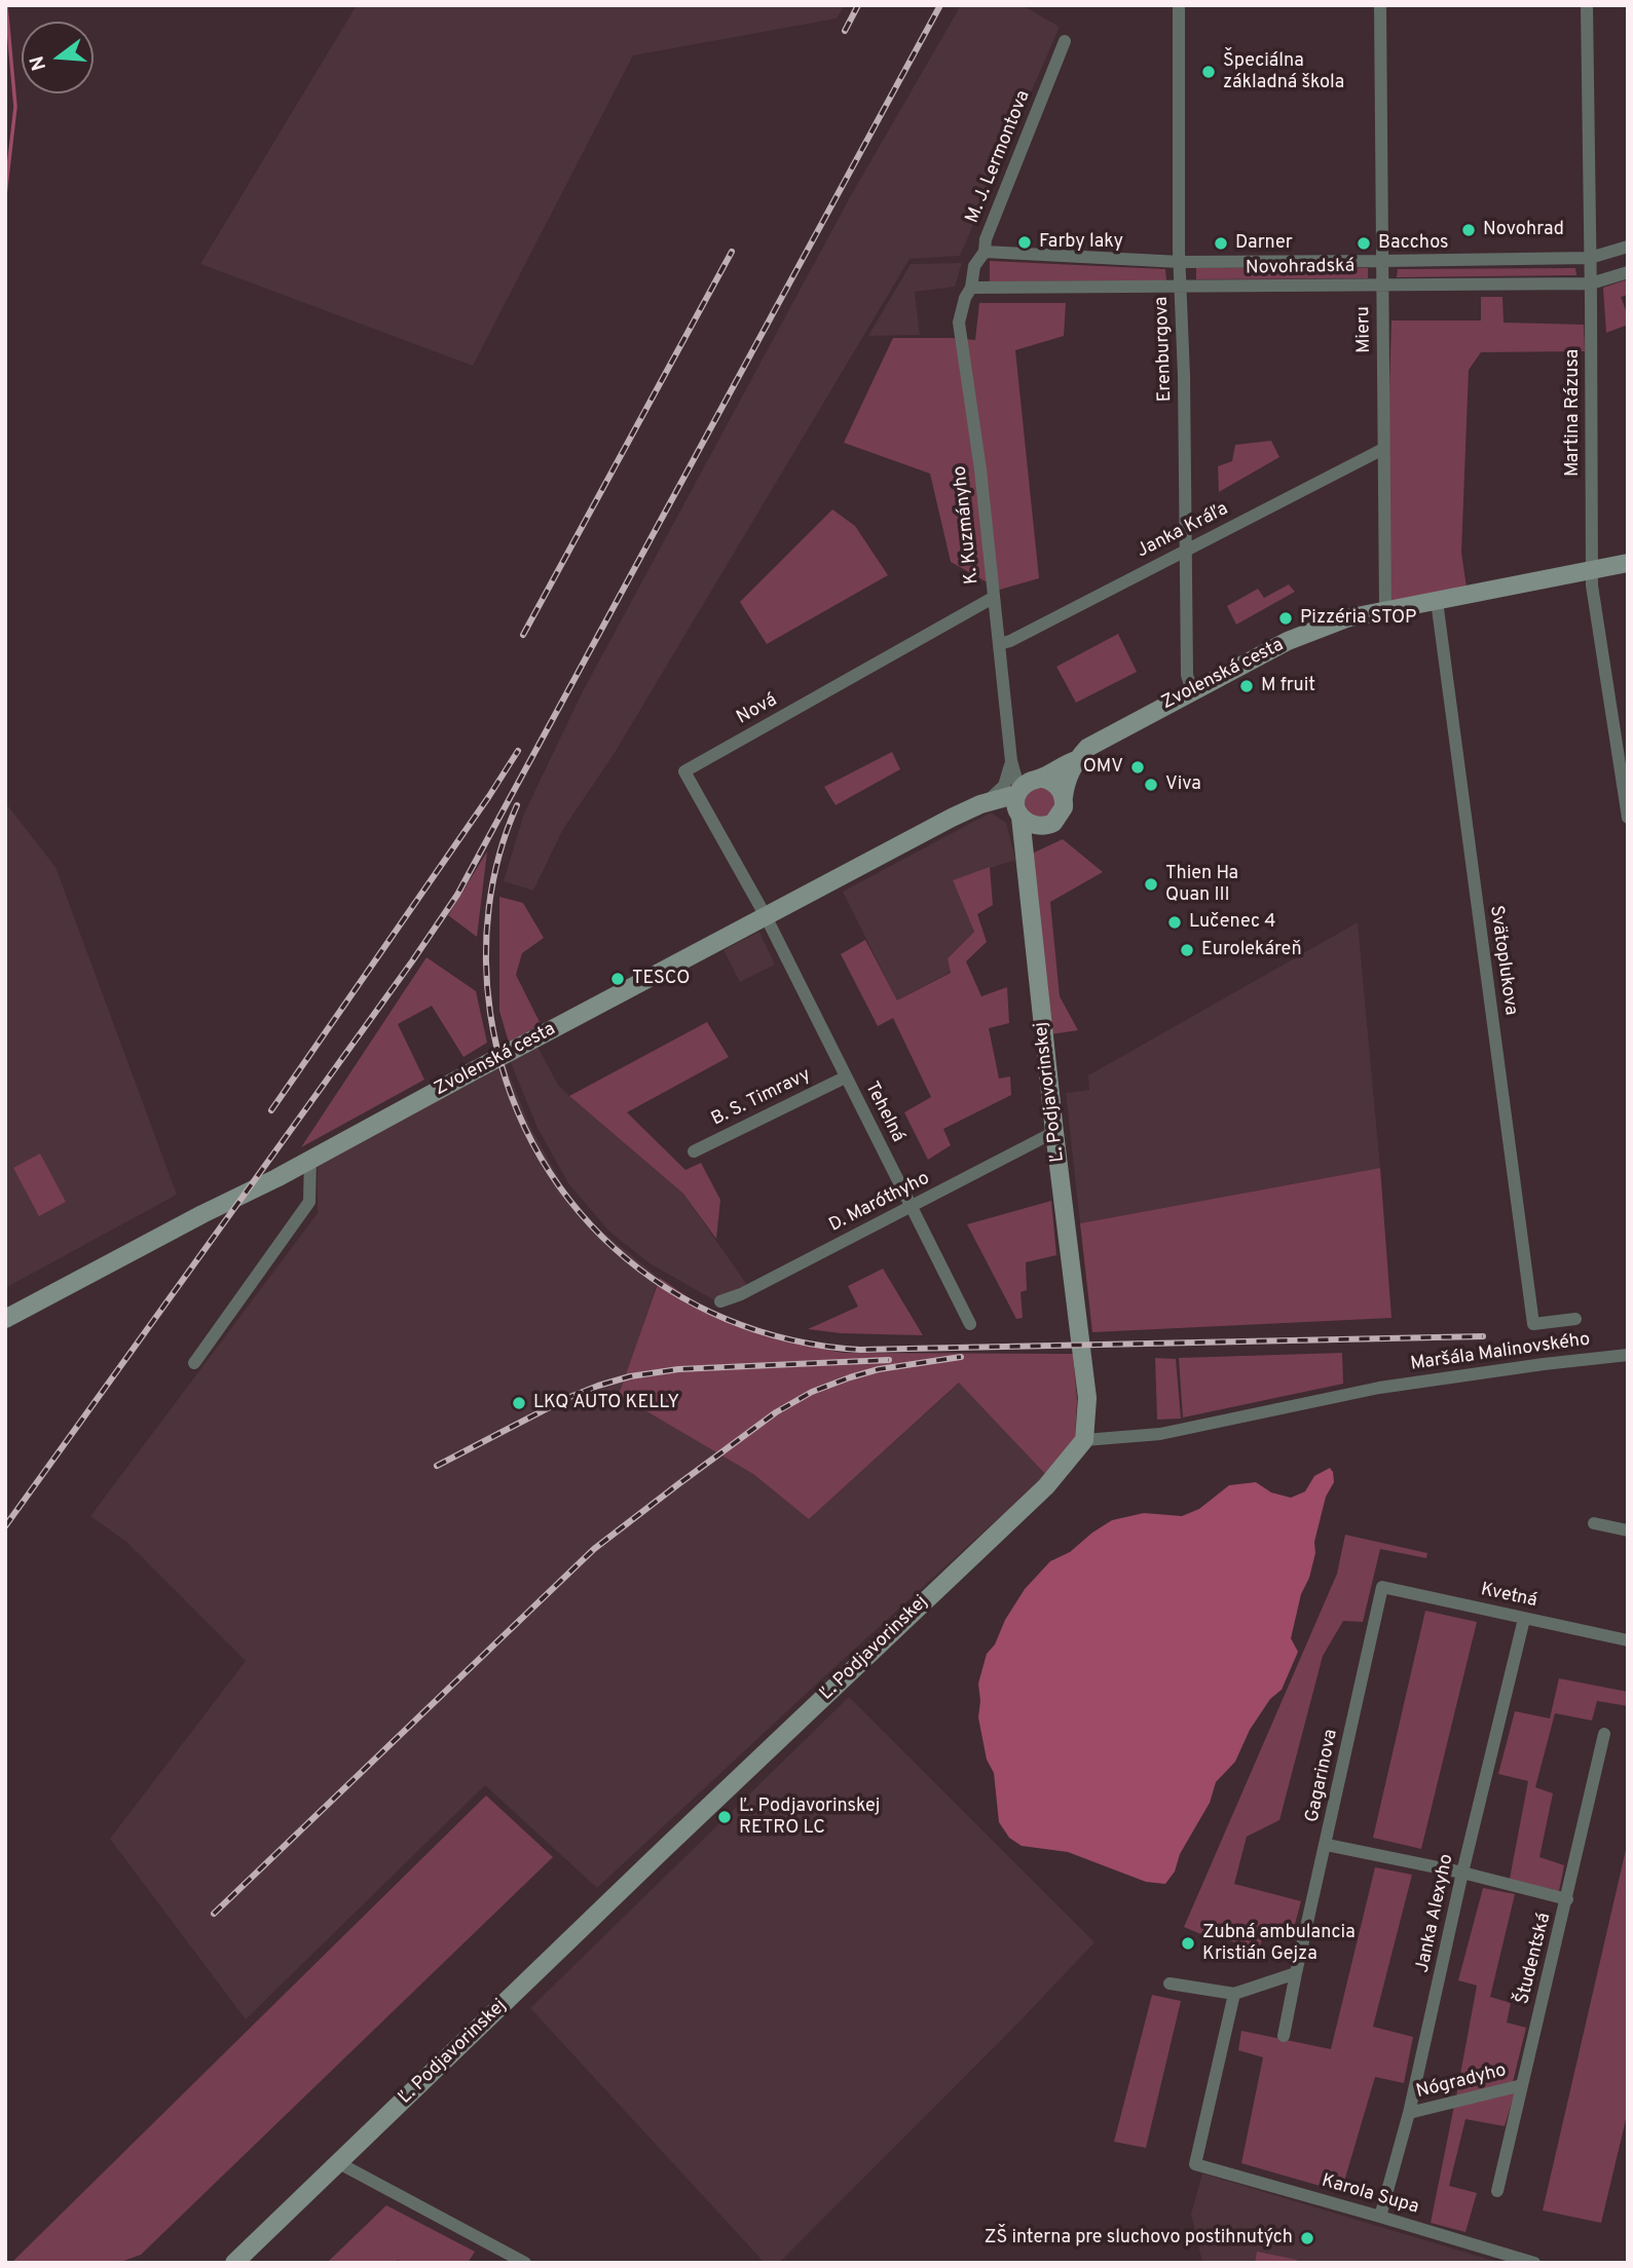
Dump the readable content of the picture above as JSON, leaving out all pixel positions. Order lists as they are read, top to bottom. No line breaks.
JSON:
{"streets":{"street":["M. J. Lermontova","Novohradská","Mieru","Erenburgova","Martina Rázusa","K. Kuzmányho","Janka Kráľa","Zvolenská cesta","Nová","Svätoplukova","Ľ. Podjavorinskej","B. S. Timravy","Tehelná","D. Maróthyho","Maršála Malinovského","Kvetná","Gagarinova","Janka Alexyho","Študentská","Nógradyho","Karola Supa"]},"crossings":[["M. J. Lermontova","Novohradská"],["M. J. Lermontova","K. Kuzmányho"],["Novohradská","Mieru"],["Novohradská","Erenburgova"],["Novohradská","Martina Rázusa"],["Novohradská","K. Kuzmányho"],["Mieru","Janka Kráľa"],["Mieru","Zvolenská cesta"],["Erenburgova","Janka Kráľa"],["Erenburgova","Zvolenská cesta"],["Martina Rázusa","Zvolenská cesta"],["K. Kuzmányho","Janka Kráľa"],["K. Kuzmányho","Nová"],["Zvolenská cesta","Nová"],["Zvolenská cesta","Svätoplukova"],["Zvolenská cesta","Ľ. Podjavorinskej"],["Zvolenská cesta","Tehelná"],["Nová","Tehelná"],["Ľ. Podjavorinskej","D. Maróthyho"],["Ľ. Podjavorinskej","Maršála Malinovského"],["B. S. Timravy","Tehelná"],["Tehelná","D. Maróthyho"],["Kvetná","Gagarinova"],["Kvetná","Janka Alexyho"],["Janka Alexyho","Nógradyho"],["Janka Alexyho","Karola Supa"],["Študentská","Nógradyho"]],"places":["Špeciálna základná škola","Novohrad","Farby laky","Darner","Bacchos","Pizzéria STOP","M fruit","OMV","Viva","Thien Ha Quan III","Lučenec 4","Eurolekáreň","TESCO","LKQ AUTO KELLY","Ľ. Podjavorinskej RETRO LC","Zubná ambulancia Kristián Gejza","ZŠ interna pre sluchovo postihnutých"],"north":"left"}
